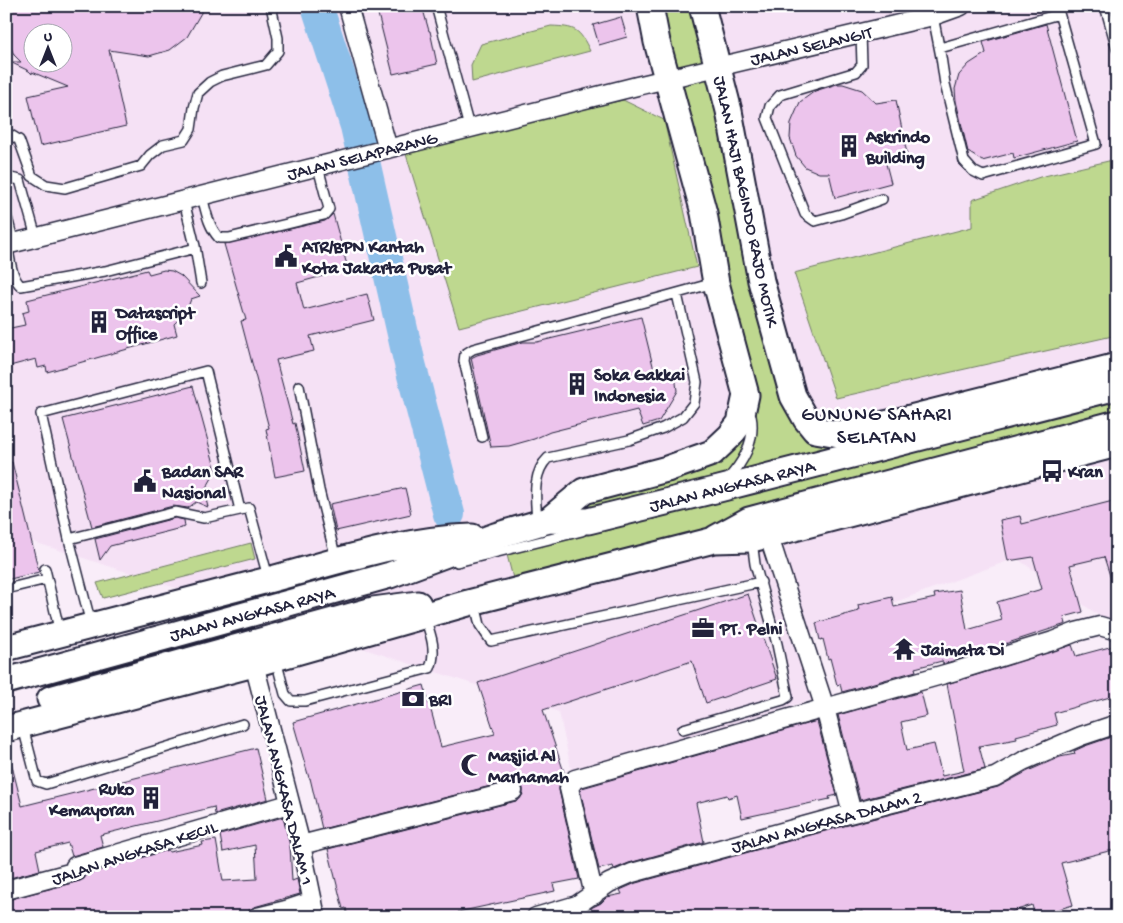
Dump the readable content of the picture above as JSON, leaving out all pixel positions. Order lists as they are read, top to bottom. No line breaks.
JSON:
{"streets":{"main road":["JALAN HAJI BAGINDO RAJO MOTIK","JALAN ANGKASA RAYA"],"street":["JALAN SELANGIT","JALAN SELAPARANG","JALAN ANGKASA DALAM 1","JALAN ANGKASA DALAM 2","JALAN ANGKASA KECIL"]},"crossings":[["JALAN SELANGIT","JALAN SELAPARANG"],["JALAN SELANGIT","JALAN HAJI BAGINDO RAJO MOTIK"],["JALAN SELAPARANG","JALAN HAJI BAGINDO RAJO MOTIK"],["JALAN HAJI BAGINDO RAJO MOTIK","JALAN ANGKASA RAYA"],["JALAN ANGKASA RAYA","JALAN ANGKASA DALAM 1"],["JALAN ANGKASA DALAM 1","JALAN ANGKASA KECIL"]],"districts":["GUNUNG SAHARI SELATAN"],"places":{"building":["Askrindo Building","Datascript Office","Soka Gakkai Indonesia","Ruko Kemayoran"],"public building":["ATR/BPN Kantah Kota Jakarta Pusat","Badan SAR Nasional"],"bus stop":["Kran"],"office":["PT. Pelni"],"temple":["Jaimata Di"],"bank":["BRI"],"mosque":["Masjid Al Marhamah"]},"north":"top"}
